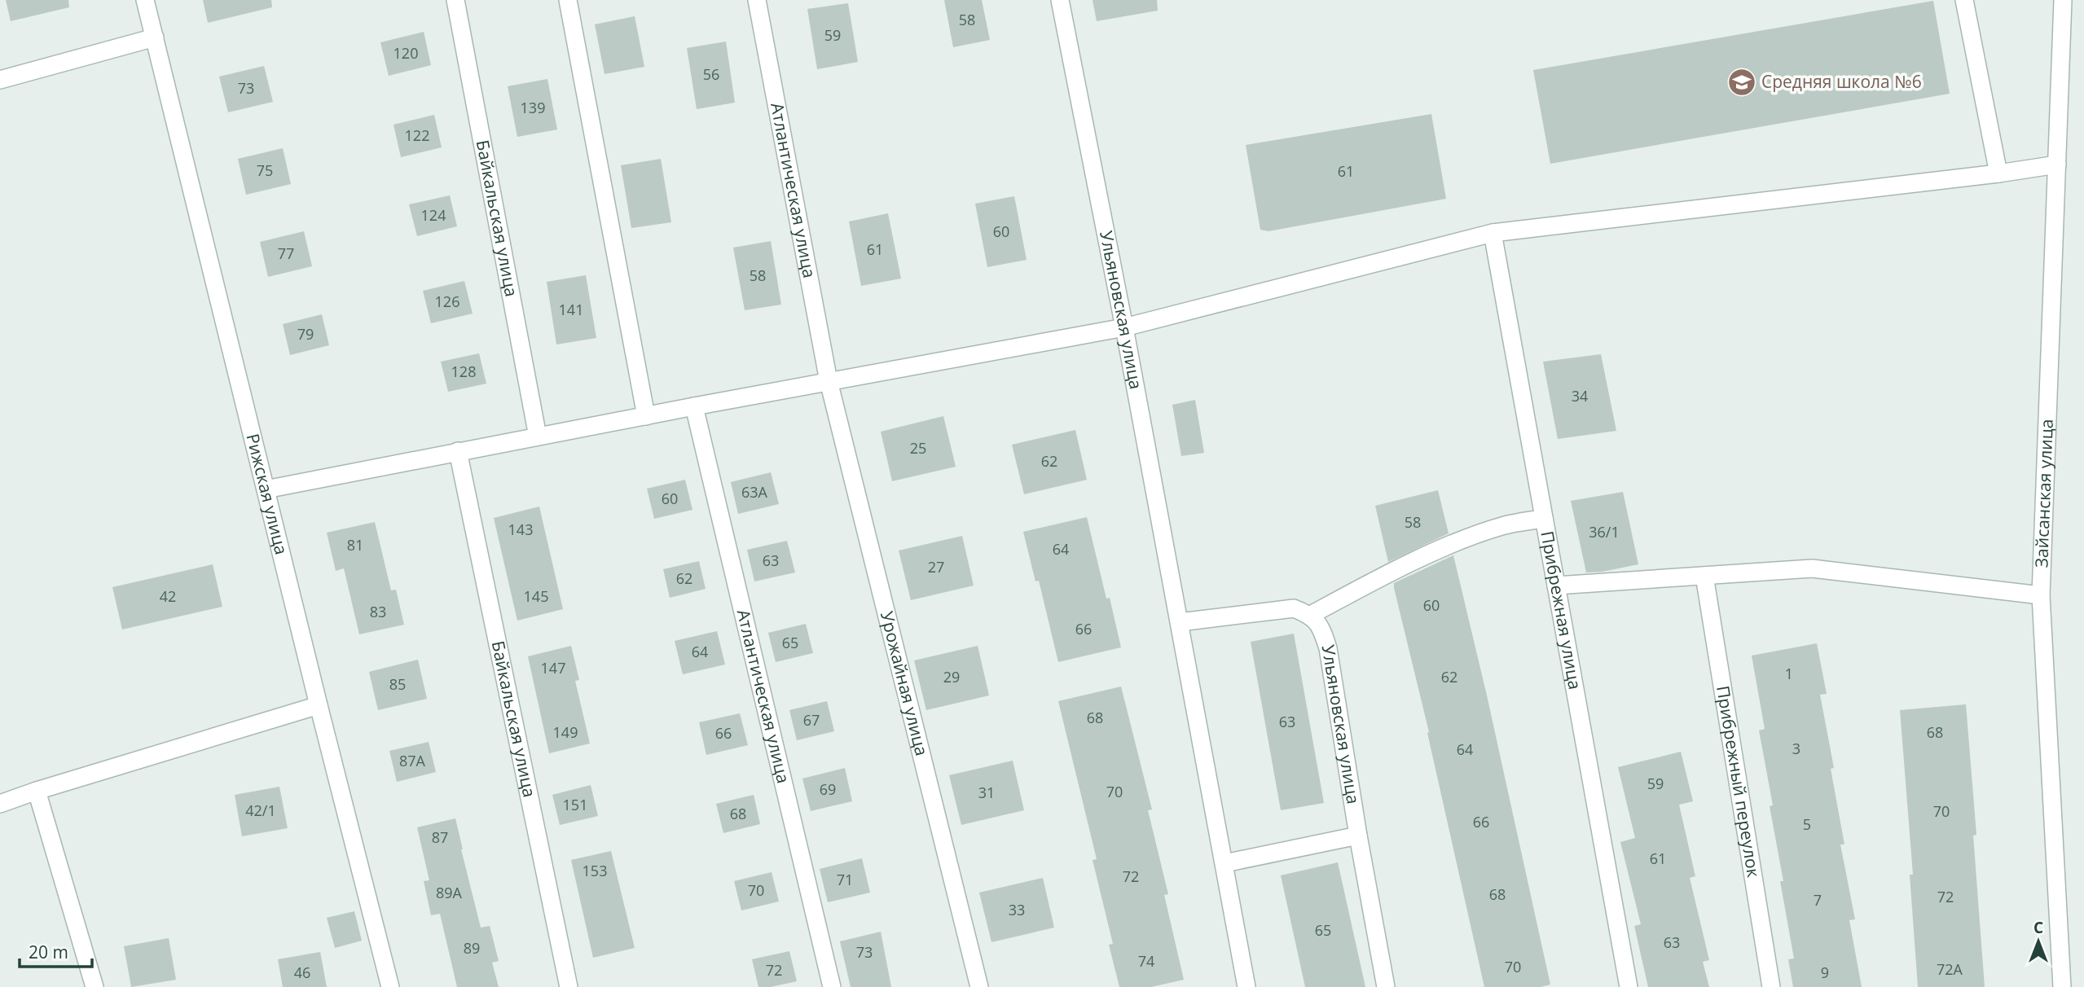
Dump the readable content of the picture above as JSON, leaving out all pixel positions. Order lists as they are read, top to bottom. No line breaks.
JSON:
{"streets":{"street":["Атлантическая улица","Байкальская улица","Ульяновская улица","Рижская улица","Зайсанская улица","Прибрежная улица","Урожайная улица","Прибрежный переулок"]},"crossings":[["Атлантическая улица","Урожайная улица"]],"places":{"school or university":["Средняя школа №6"]},"house_numbers":["58","59","120","56","73","139","122","75","61","124","60","61","77","58","126","141","79","128","34","25","62","63А","60","58","143","36/1","81","64","63","27","62","42","145","60","83","66","65","64","147","1","29","62","85","68","67","63","149","68","66","3","64","87А","59","69","70","31","151","42/1","70","68","66","5","87","61","153","72","71","70","89А","68","72","7","33","65","63","89","73","74","70","72А","72","46","9"],"scale_bar":"20 m","north":"top"}
